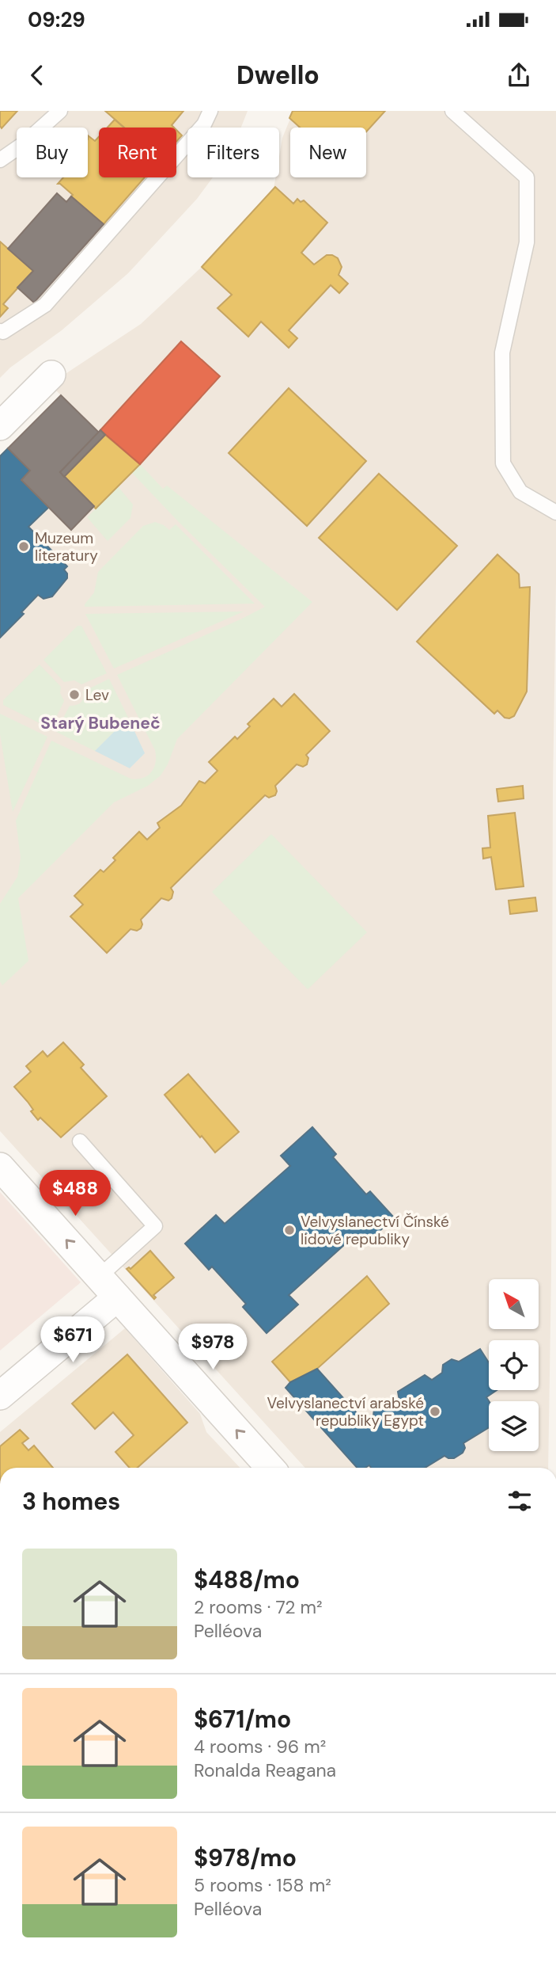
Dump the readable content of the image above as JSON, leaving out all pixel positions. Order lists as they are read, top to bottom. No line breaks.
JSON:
{"districts":["Starý Bubeneč"],"places":["Muzeum literatury","Lev","Velvyslanectví Čínské lidové republiky","Velvyslanectví arabské republiky Egypt"],"north":"top left","page":{"status":"09:29","header":"Dwello","chip":["Buy","Rent","Filters","New"],"price":["$488","$671","$978"],"heading":"3 homes","list":[{"name":"$488/mo","note":"2 rooms · 72 m² · Pelléova"},{"name":"$671/mo","note":"4 rooms · 96 m² · Ronalda Reagana"},{"name":"$978/mo","note":"5 rooms · 158 m² · Pelléova"}]}}
